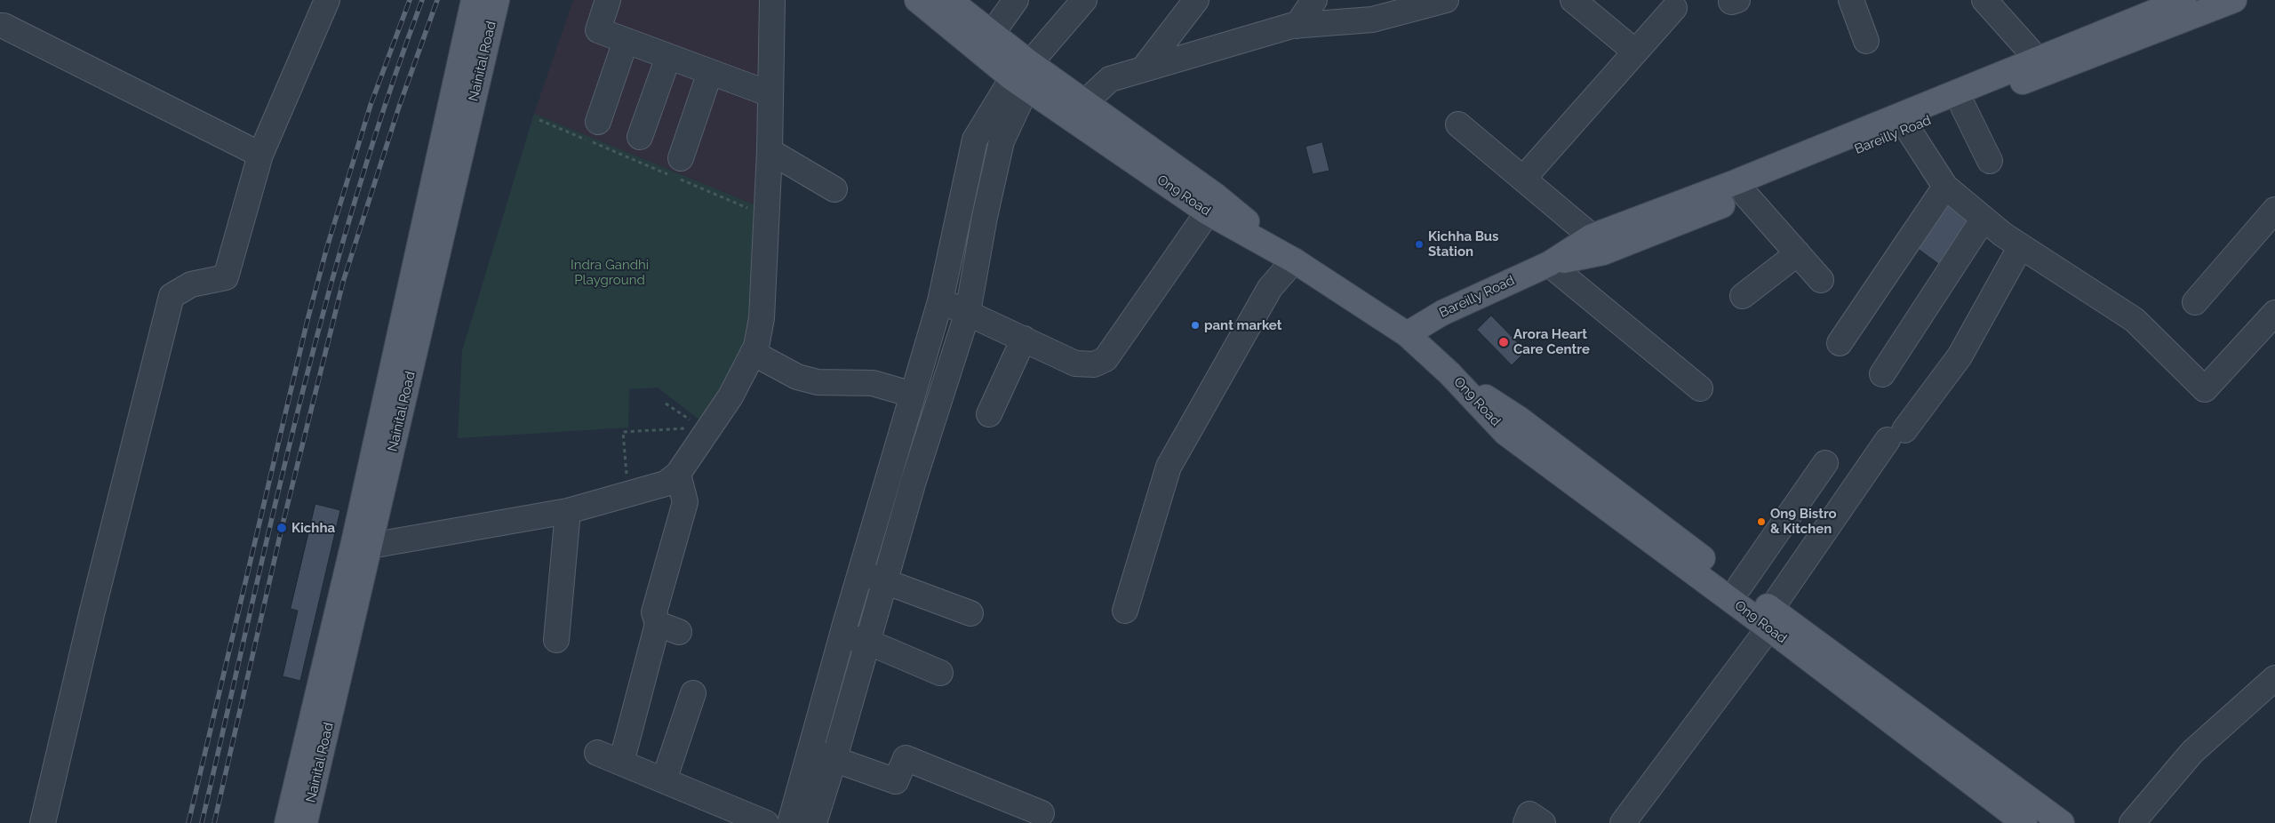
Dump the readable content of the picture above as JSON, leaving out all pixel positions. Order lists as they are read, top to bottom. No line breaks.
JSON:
{"streets":{"main road":["Nainital Road","Bareilly Road","On9 Road"]},"crossings":[["Bareilly Road","On9 Road"]],"parks":["Indra Gandhi Playground"],"places":["Kichha Bus Station","pant market","Arora Heart Care Centre","On9 Bistro & Kitchen","Kichha"]}
